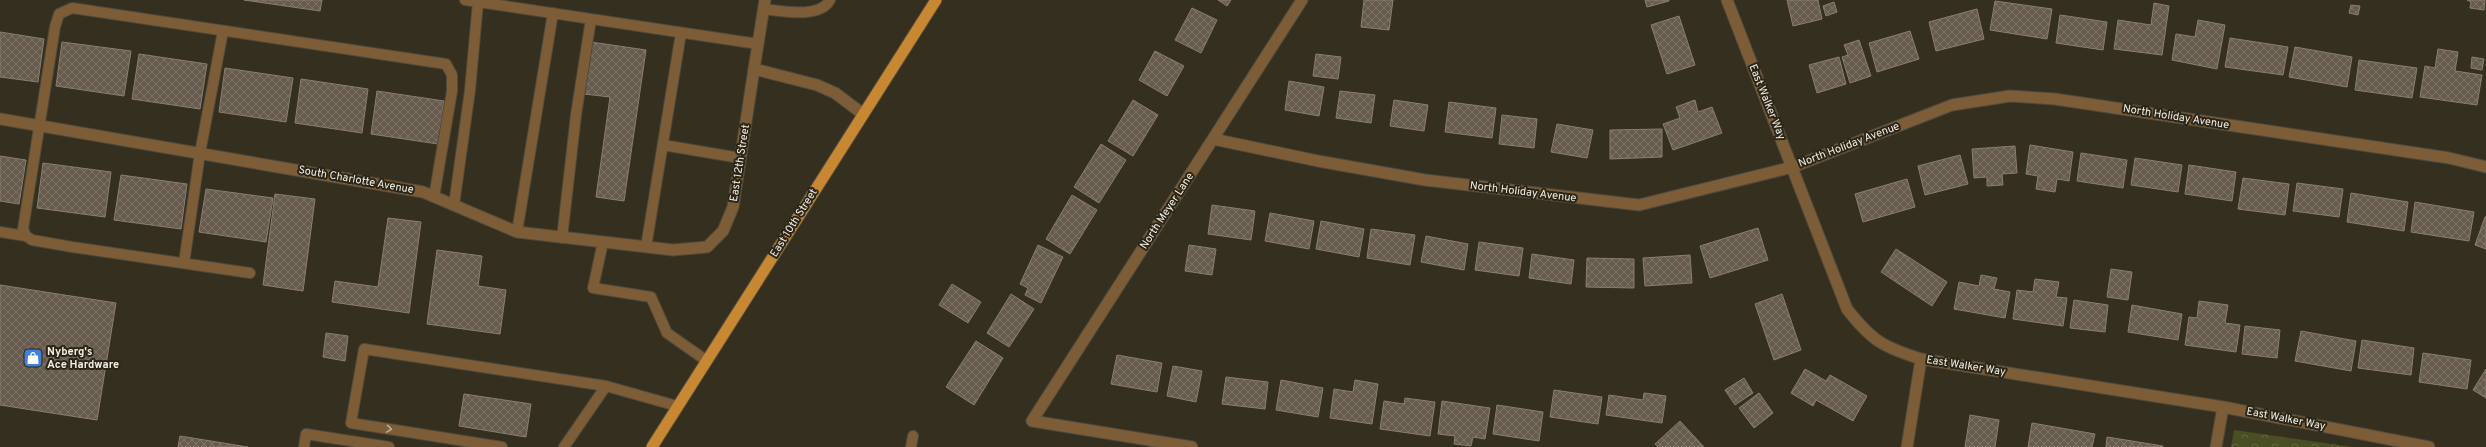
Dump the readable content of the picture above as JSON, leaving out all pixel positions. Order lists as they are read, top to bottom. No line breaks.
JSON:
{"streets":{"main road":["East 10th Street"],"street":["East Walker Way","North Holiday Avenue","East 12th Street","South Charlotte Avenue","North Meyer Lane"]},"crossings":[["East Walker Way","North Holiday Avenue"],["North Holiday Avenue","North Meyer Lane"],["East 12th Street","South Charlotte Avenue"]],"places":{"shop":["Nyberg's Ace Hardware"]}}
